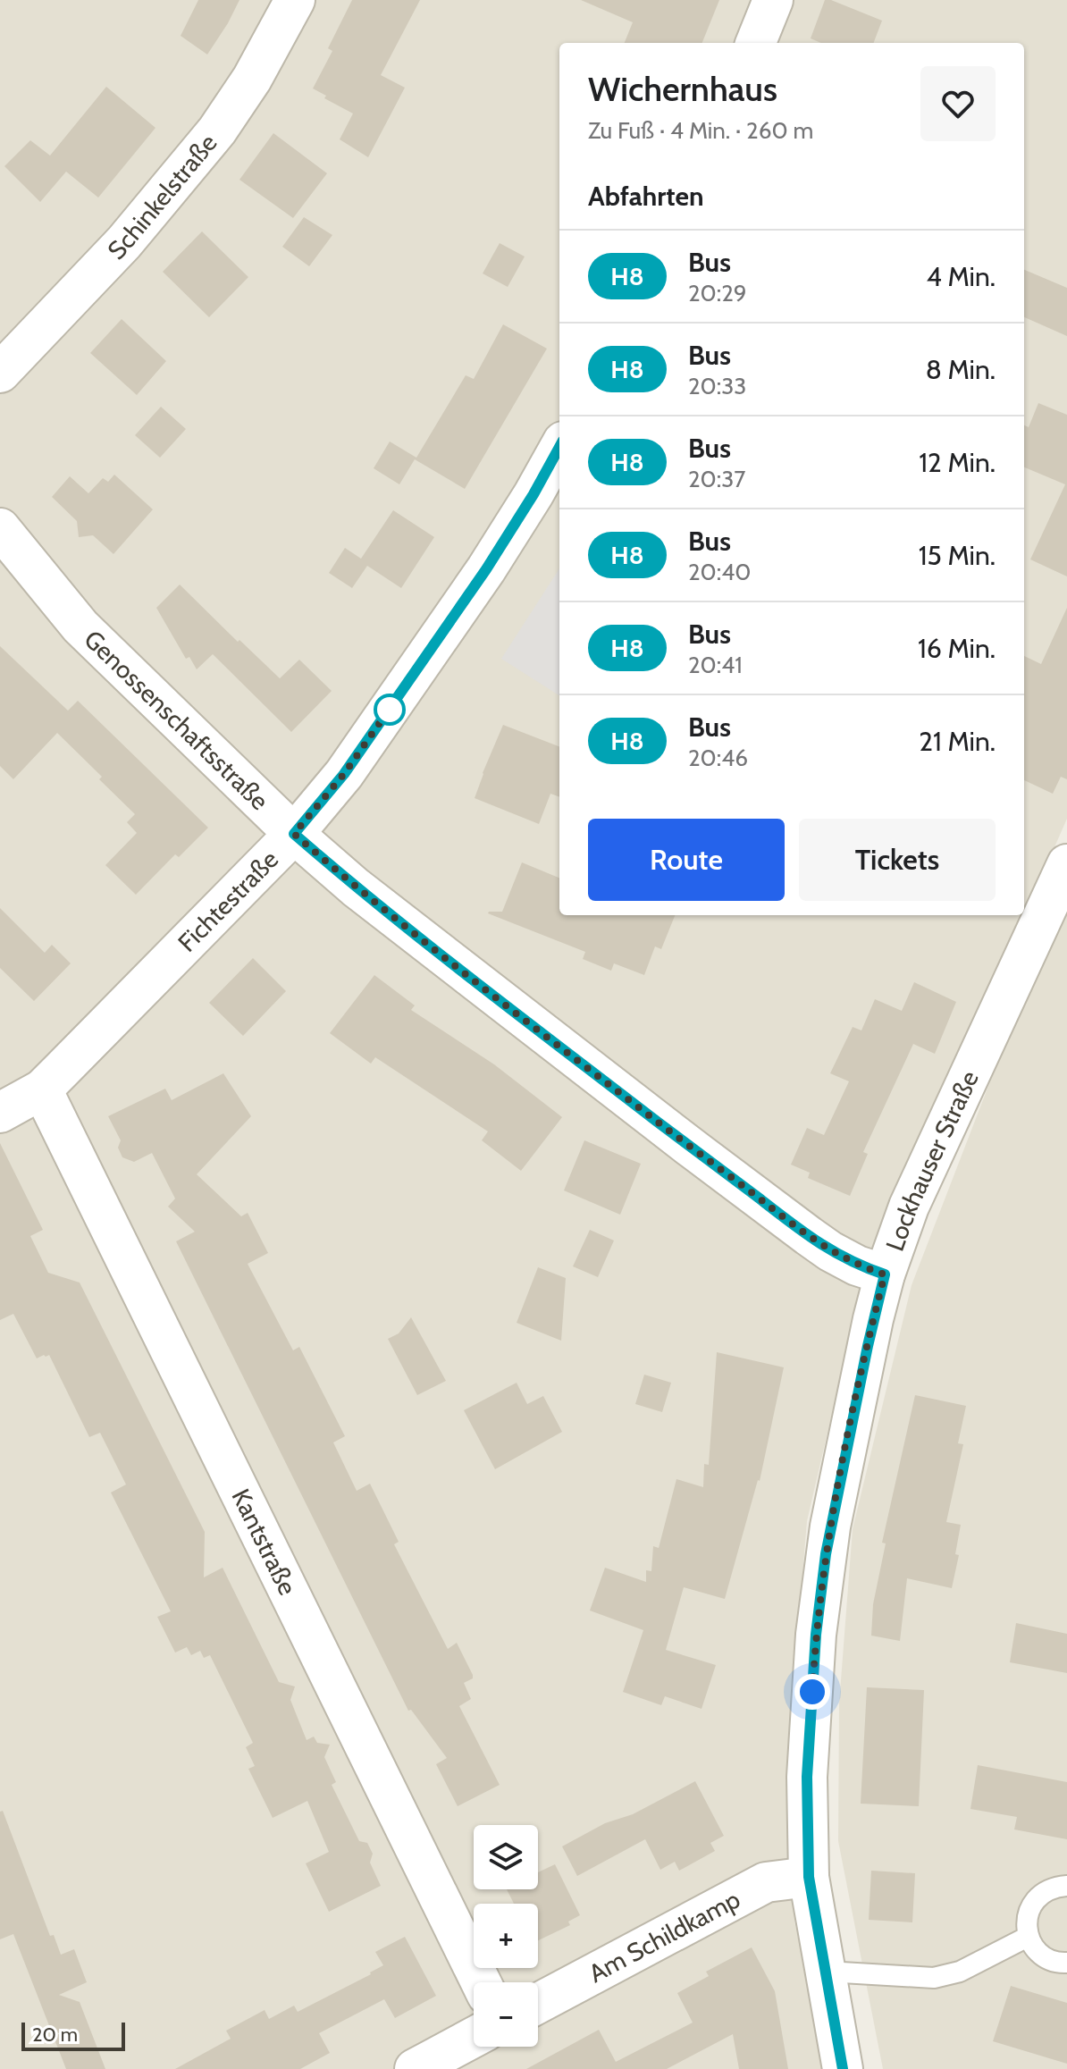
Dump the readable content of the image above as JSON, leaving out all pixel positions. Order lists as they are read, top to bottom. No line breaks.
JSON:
{"streets":{"street":["Schinkelstraße","Genossenschaftsstraße","Fichtestraße","Lockhauser Straße","Kantstraße","Am Schildkamp"]},"crossings":[["Genossenschaftsstraße","Fichtestraße"],["Genossenschaftsstraße","Lockhauser Straße"],["Fichtestraße","Kantstraße"],["Lockhauser Straße","Am Schildkamp"]],"lines":["bus line H8"],"scale_bar":"20 m","page":{"heading":[["Wichernhaus","Zu Fuß · 4 Min. · 260 m"],"Abfahrten"],"list":[{"mark":"H8","name":"Bus","note":"20:29","value":"4 Min."},{"mark":"H8","name":"Bus","note":"20:33","value":"8 Min."},{"mark":"H8","name":"Bus","note":"20:37","value":"12 Min."},{"mark":"H8","name":"Bus","note":"20:40","value":"15 Min."},{"mark":"H8","name":"Bus","note":"20:41","value":"16 Min."},{"mark":"H8","name":"Bus","note":"20:46","value":"21 Min."}],"buttons":["Route","Tickets"],"map_buttons":["+","−"],"scale":"20 m"}}
